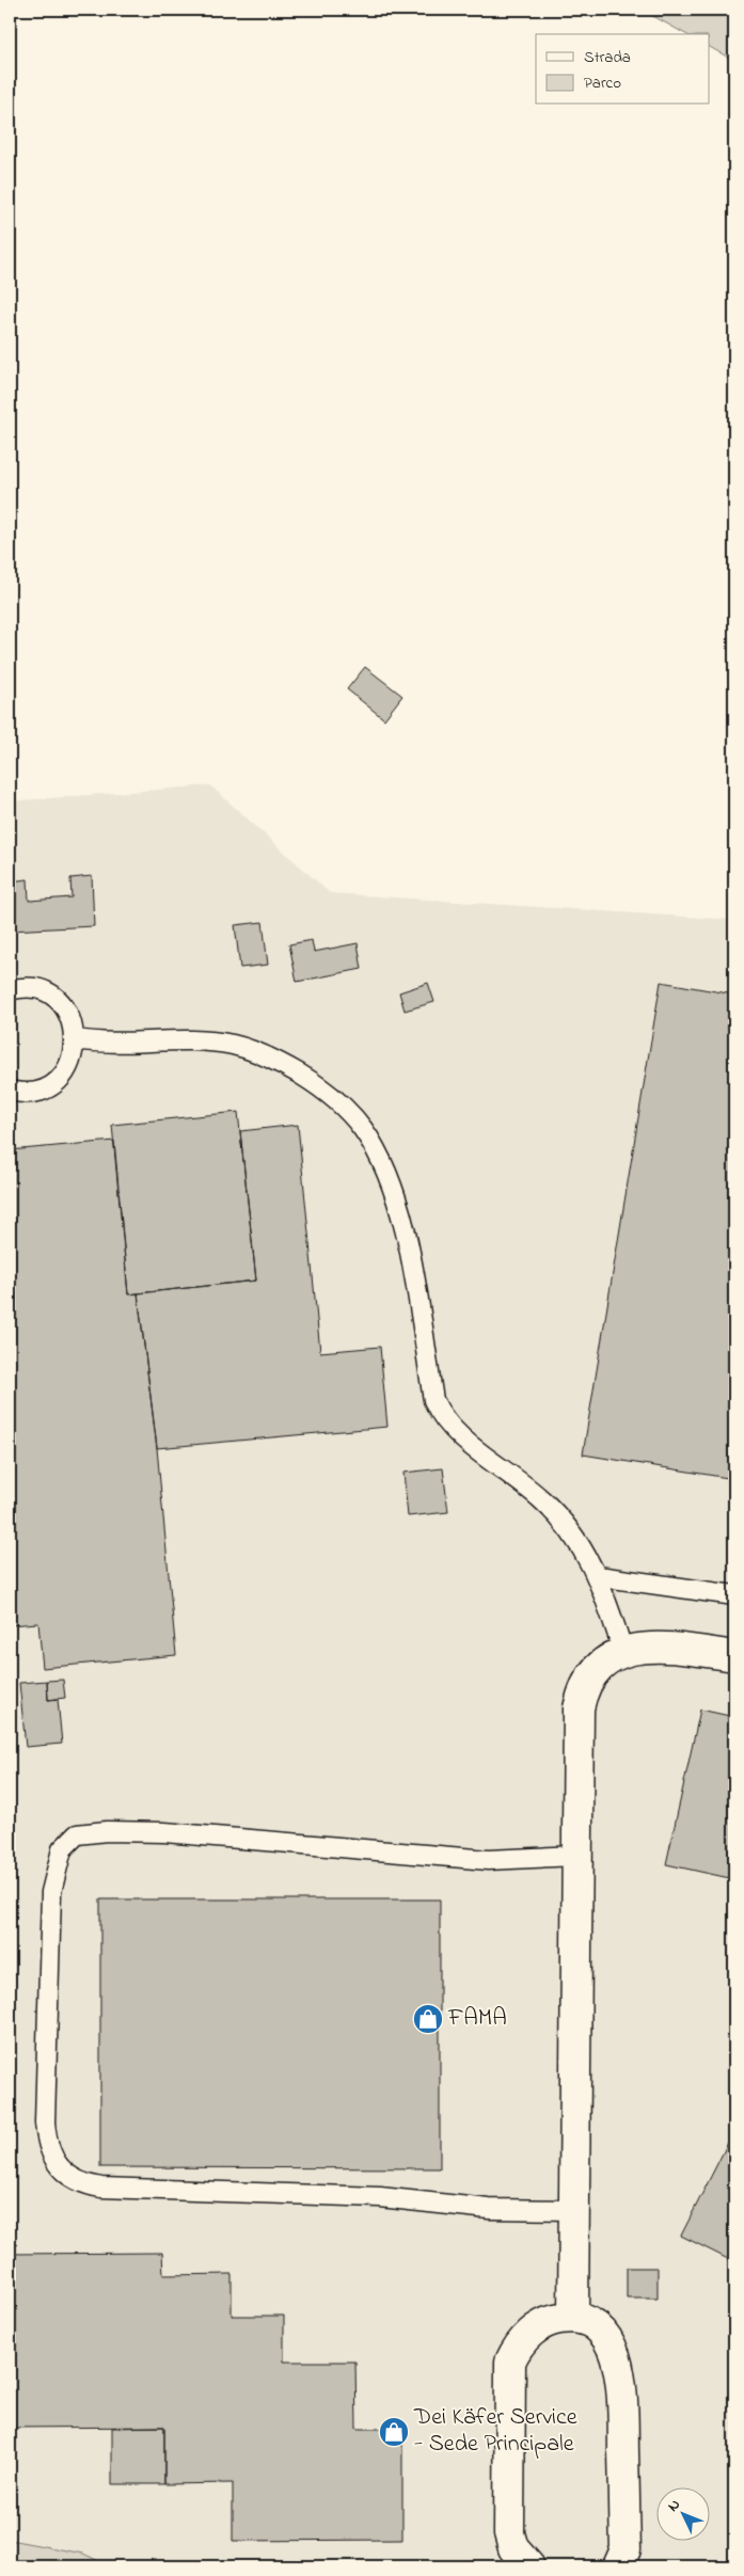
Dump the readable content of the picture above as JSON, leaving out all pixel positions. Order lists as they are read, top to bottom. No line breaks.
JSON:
{"places":{"shop":["FAMA","Dei Käfer Service - Sede Principale"]},"legend":["Strada","Parco"],"north":"top left"}
